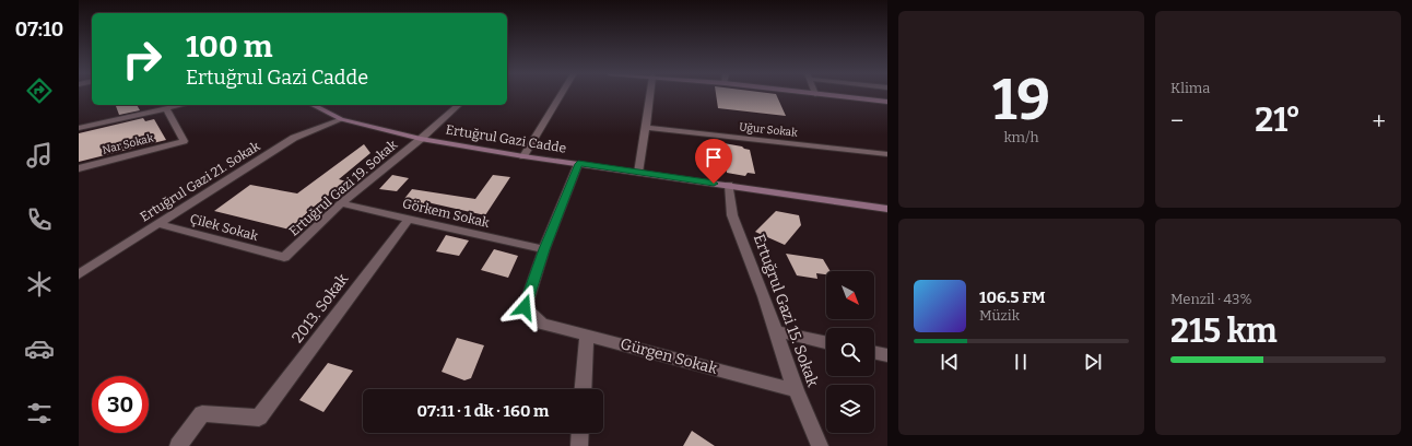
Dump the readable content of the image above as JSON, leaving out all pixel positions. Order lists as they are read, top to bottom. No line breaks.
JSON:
{"streets":{"street":["Uğur Sokak","Ertuğrul Gazi Cadde","Nar Sokak","Ertuğrul Gazi 21. Sokak","Ertuğrul Gazi 19. Sokak","Görkem Sokak","Çilek Sokak","2013. Sokak","Ertuğrul Gazi 15. Sokak","Gürgen Sokak"]},"crossings":[["Ertuğrul Gazi Cadde","Ertuğrul Gazi 21. Sokak"],["Ertuğrul Gazi Cadde","Ertuğrul Gazi 19. Sokak"],["Ertuğrul Gazi Cadde","Ertuğrul Gazi 15. Sokak"],["Ertuğrul Gazi 21. Sokak","Çilek Sokak"],["Ertuğrul Gazi 19. Sokak","Görkem Sokak"],["Ertuğrul Gazi 19. Sokak","Çilek Sokak"],["Görkem Sokak","2013. Sokak"],["Görkem Sokak","Gürgen Sokak"],["Ertuğrul Gazi 15. Sokak","Gürgen Sokak"]],"north":"bottom right","page":{"tabs":"07:10","tile":[["19","km/h"],"Klima",["Menzil · 43%","215 km"]],"turn":["100 m","Ertuğrul Gazi Cadde"],"heat":["−","21°","+"],"song":["106.5 FM","Müzik"],"limit":"30","trip":"07:11 · 1 dk · 160 m"}}
